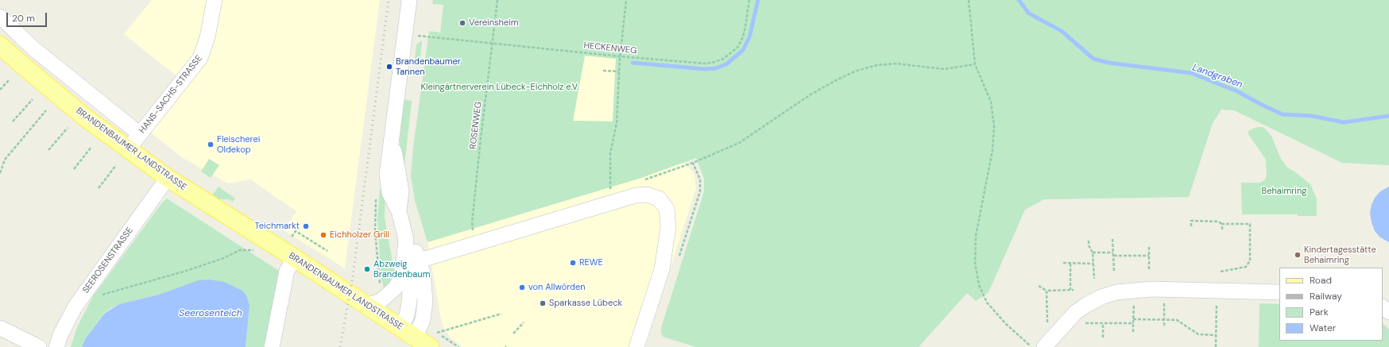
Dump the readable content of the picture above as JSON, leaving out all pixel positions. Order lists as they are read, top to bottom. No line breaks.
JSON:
{"streets":{"main road":["BRANDENBAUMER LANDSTRASSE"],"street":["HANS-SACHS-STRASSE","SEEROSENSTRASSE"],"path":["HECKENWEG","ROSENWEG"]},"crossings":[["HECKENWEG","ROSENWEG"],["HANS-SACHS-STRASSE","BRANDENBAUMER LANDSTRASSE"],["BRANDENBAUMER LANDSTRASSE","SEEROSENSTRASSE"]],"water":["Landgraben","Seerosenteich"],"parks":["Kleingärtnerverein Lübeck-Eichholz e.V.","Behaimring"],"places":["Vereinsheim","Brandenbaumer Tannen","Fleischerei Oldekop","Teichmarkt","Eichholzer Grill","Kindertagesstätte Behaimring","REWE","Abzweig Brandenbaum","von Allwörden","Sparkasse Lübeck"],"legend":["Road","Railway","Park","Water"],"scale_bar":"20 m"}
